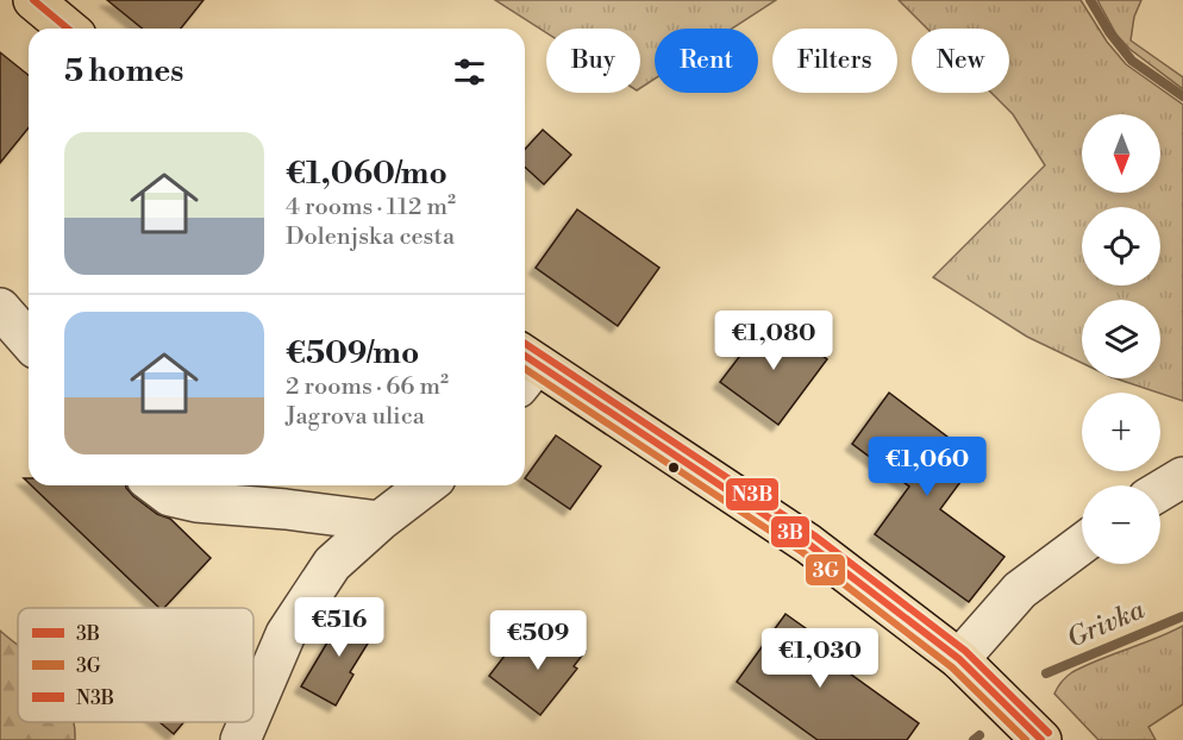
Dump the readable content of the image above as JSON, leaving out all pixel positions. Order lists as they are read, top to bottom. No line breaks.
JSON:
{"water":["Grivka"],"lines":["transit line 3B","transit line N3B","transit line 3G"],"legend":["3B","3G","N3B"],"north":"bottom","page":{"chip":["Buy","Rent","Filters","New"],"heading":"5 homes","map_buttons":["+","−"],"list":[{"name":"€1,060/mo","note":"4 rooms · 112 m² · Dolenjska cesta"},{"name":"€509/mo","note":"2 rooms · 66 m² · Jagrova ulica"}],"price":["€1,080","€1,060","€516","€509","€1,030"]}}
